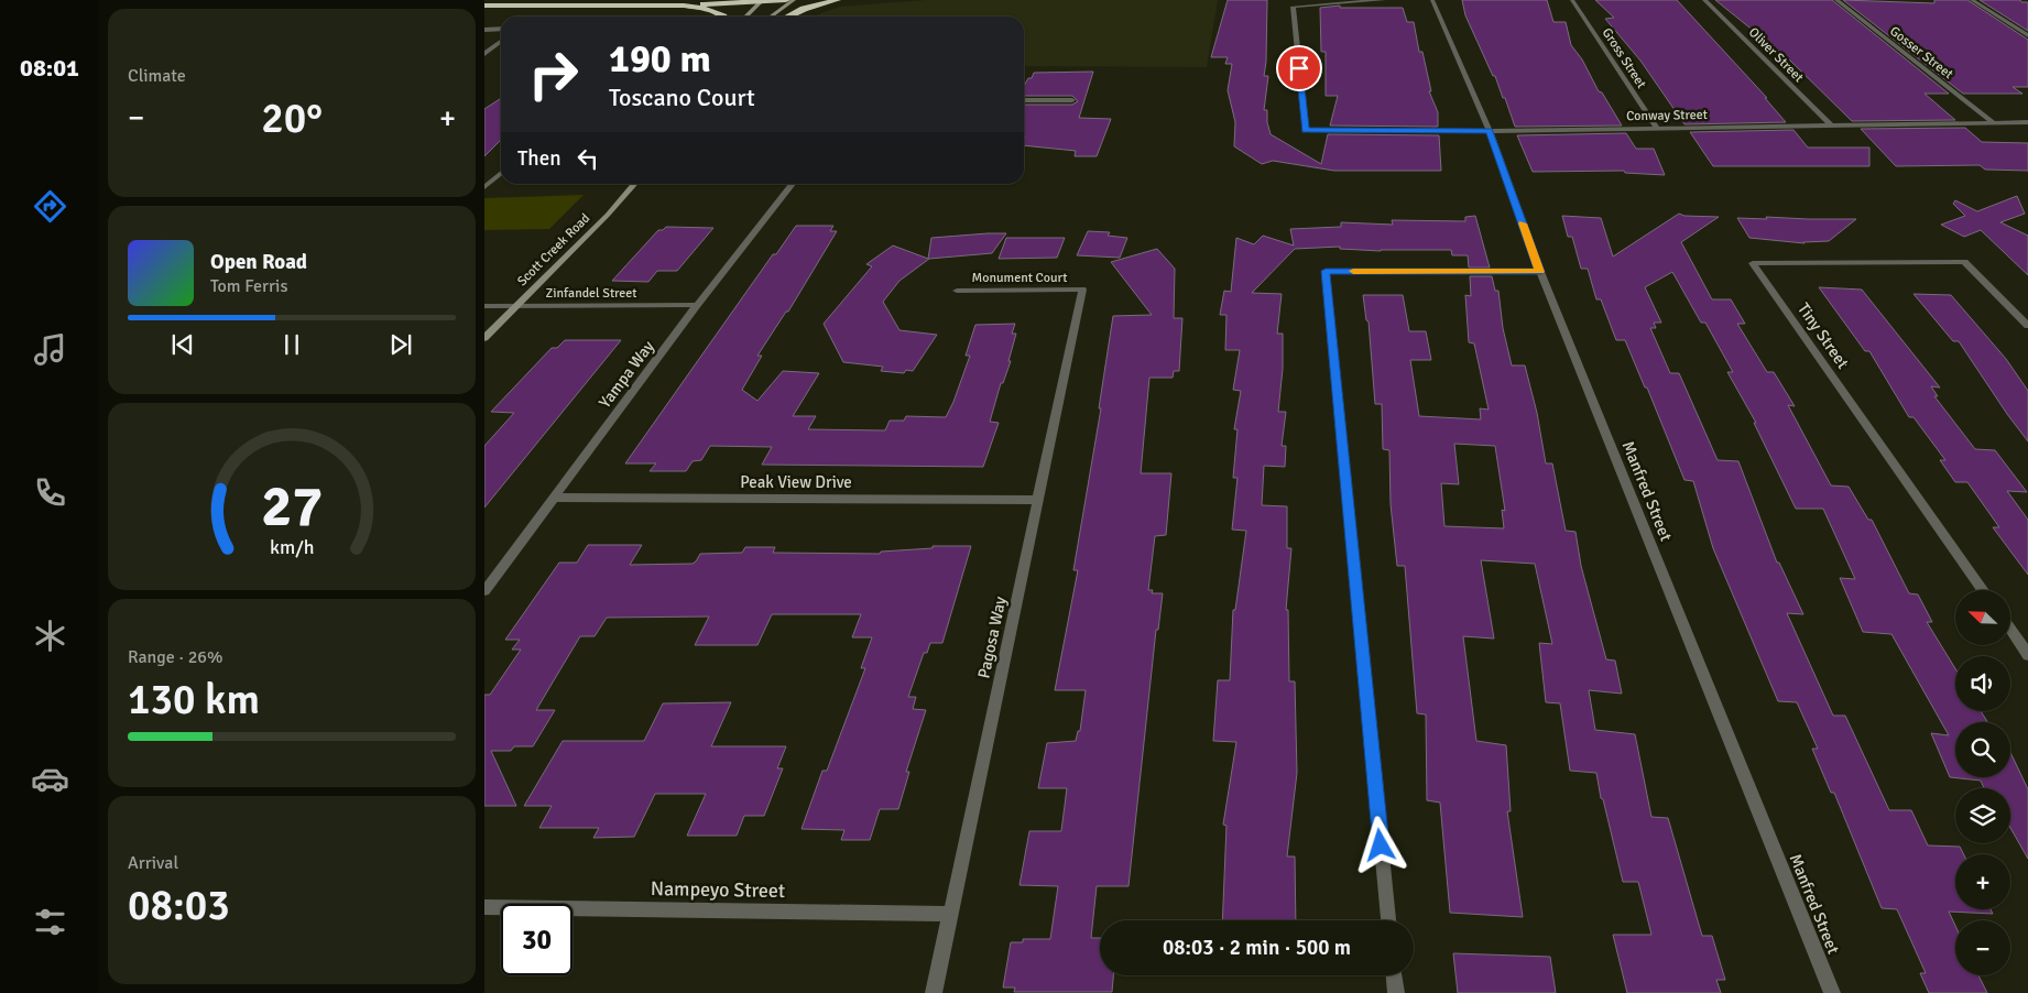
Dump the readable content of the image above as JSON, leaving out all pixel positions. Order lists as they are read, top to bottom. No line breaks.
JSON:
{"streets":{"main road":["Scott Creek Road"],"street":["Gosser Street","Oliver Street","Gross Street","Conway Street","Monument Court","Zinfandel Street","Tiny Street","Yampa Way","Peak View Drive","Manfred Street","Pagosa Way","Nampeyo Street"]},"crossings":[["Gosser Street","Conway Street"],["Oliver Street","Conway Street"],["Gross Street","Conway Street"],["Conway Street","Manfred Street"],["Scott Creek Road","Zinfandel Street"],["Monument Court","Pagosa Way"],["Zinfandel Street","Yampa Way"],["Yampa Way","Peak View Drive"],["Peak View Drive","Pagosa Way"],["Pagosa Way","Nampeyo Street"]],"north":"top left","page":{"tabs":"08:01","tile":["Climate",["Range · 26%","130 km"],["Arrival","08:03"]],"turn":["190 m","Toscano Court"],"heat":["−","20°","+"],"then":"Then","song":["Open Road","Tom Ferris"],"map_buttons":["+","−"],"limit":"30","trip":"08:03 · 2 min · 500 m","gauge":["27","km/h"]}}
